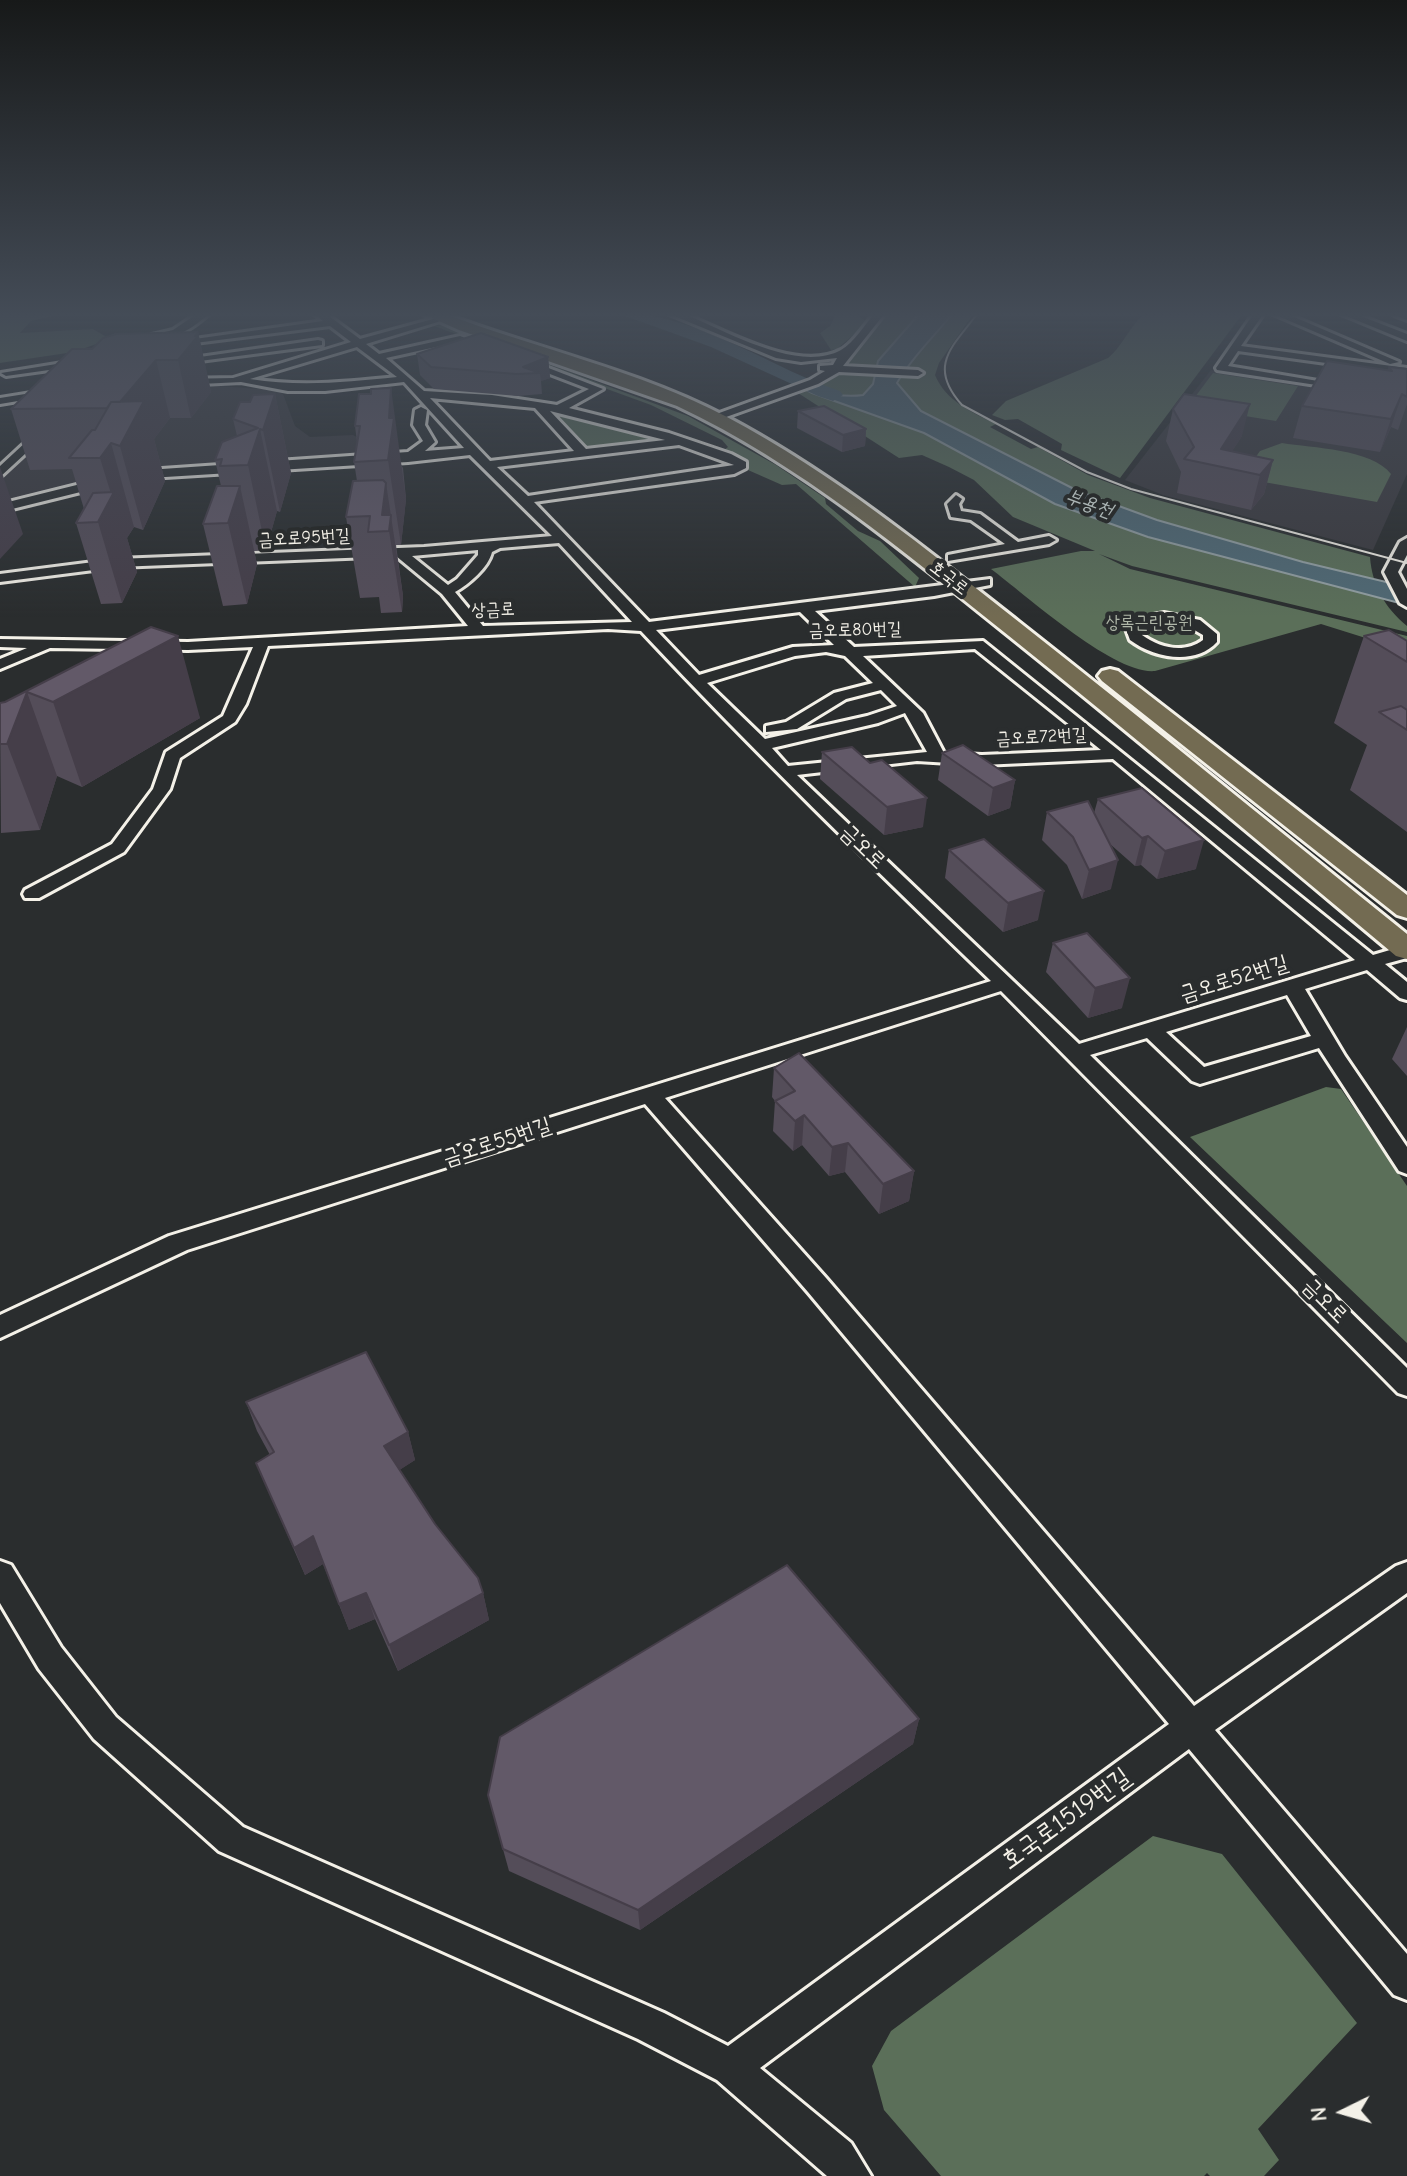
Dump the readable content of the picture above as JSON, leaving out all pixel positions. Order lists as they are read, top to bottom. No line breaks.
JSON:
{"streets":{"main road":["호국로"],"street":["금오로95번길","상금로","금오로80번길","금오로72번길","금오로","금오로52번길","금오로55번길","호국로1519번길"]},"crossings":[["금오로95번길","금오로"],["호국로","상금로"],["호국로","금오로52번길"],["상금로","금오로"],["금오로80번길","금오로72번길"],["금오로80번길","금오로"],["금오로72번길","금오로"],["금오로","금오로52번길"],["금오로","금오로55번길"]],"water":["부용천"],"parks":["상록근린공원"],"north":"left"}
